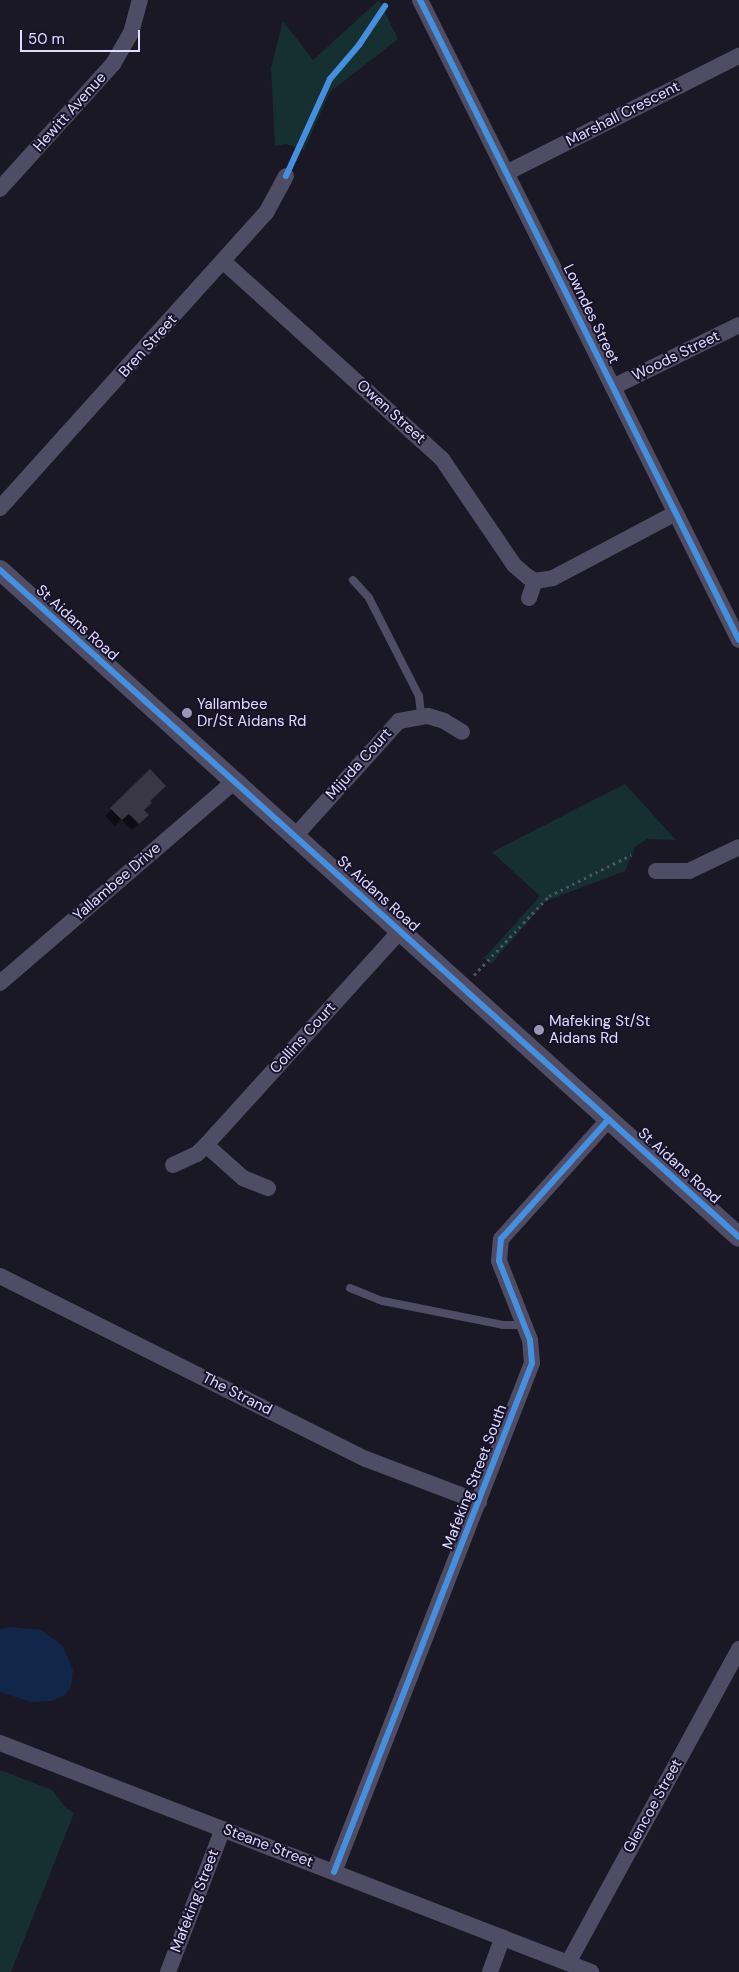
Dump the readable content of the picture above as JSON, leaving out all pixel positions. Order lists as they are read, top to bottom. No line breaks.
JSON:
{"streets":{"street":["Hewitt Avenue","Marshall Crescent","Lowndes Street","Bren Street","Woods Street","Owen Street","St Aidans Road","Mijuda Court","Yallambee Drive","Collins Court","The Strand","Mafeking Street South","Glencoe Street","Steane Street","Mafeking Street"]},"crossings":[["Marshall Crescent","Lowndes Street"],["Lowndes Street","Woods Street"],["Bren Street","Owen Street"],["St Aidans Road","Mijuda Court"],["St Aidans Road","Yallambee Drive"],["St Aidans Road","Collins Court"],["St Aidans Road","Mafeking Street South"],["The Strand","Mafeking Street South"],["Mafeking Street South","Steane Street"],["Glencoe Street","Steane Street"],["Steane Street","Mafeking Street"]],"places":["Yallambee Dr/St Aidans Rd","Mafeking St/St Aidans Rd"],"scale_bar":"50 m"}
